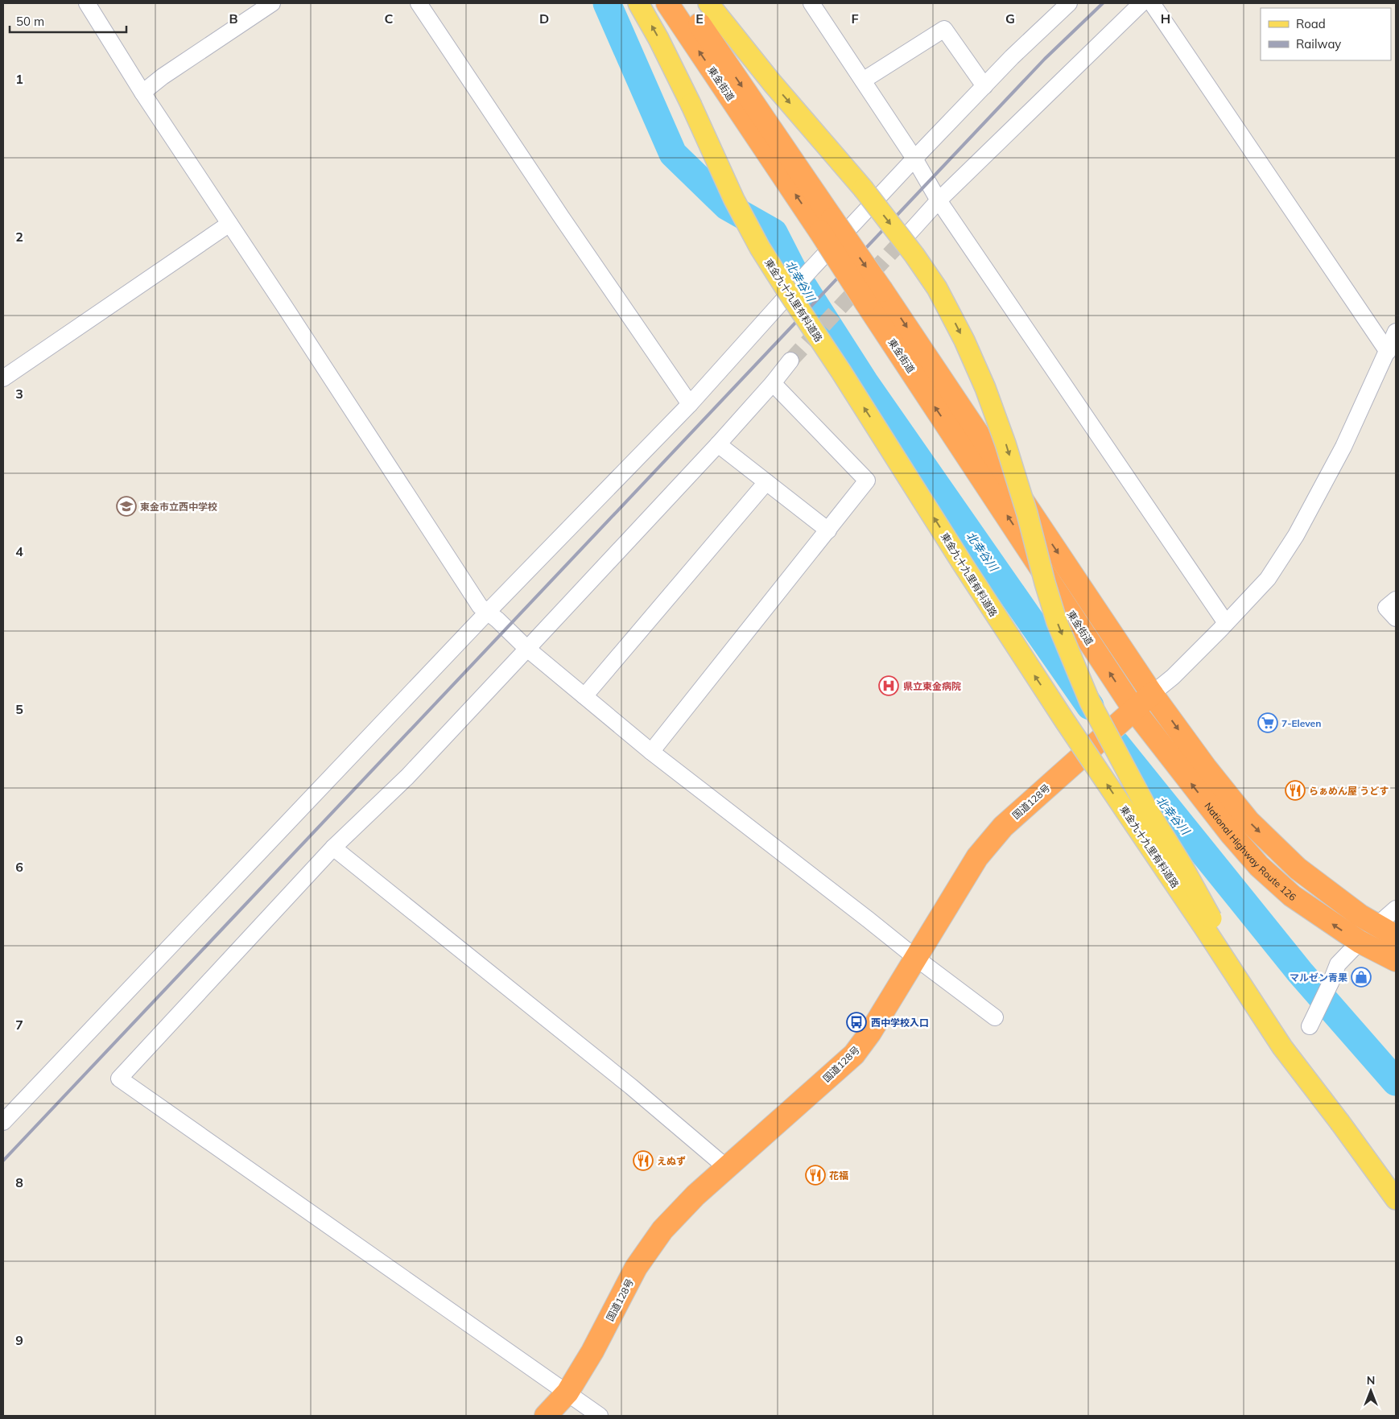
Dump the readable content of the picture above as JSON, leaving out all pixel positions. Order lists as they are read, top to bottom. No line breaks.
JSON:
{"streets":{"highway":["東金街道","国道128号","National Highway Route 126"],"main road":["東金九十九里有料道路"]},"crossings":[["東金街道","国道128号"],["東金街道","National Highway Route 126"],["国道128号","National Highway Route 126"]],"water":["北幸谷川"],"places":{"school or university":["東金市立西中学校"],"hospital":["県立東金病院"],"supermarket":["7-Eleven"],"restaurant":["らぁめん屋 うどす","えぬず","花福"],"shop":["マルゼン青果"],"bus stop":["西中学校入口"]},"legend":["Road","Railway"],"scale_bar":"50 m","north":"top","grid":{"columns":["B","C","D","E","F","G","H"],"rows":["1","2","3","4","5","6","7","8","9"]}}
